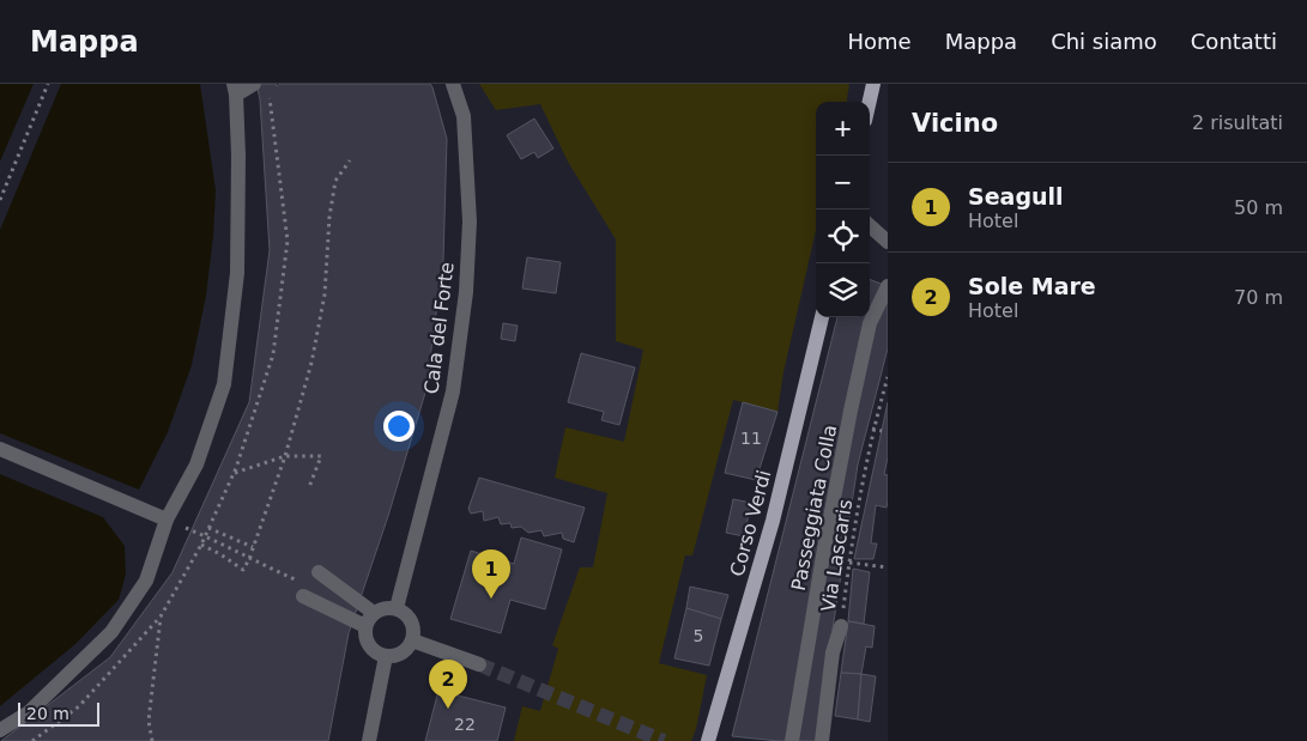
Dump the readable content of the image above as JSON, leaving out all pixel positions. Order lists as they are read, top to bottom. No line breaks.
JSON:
{"streets":{"main road":["Corso Verdi"],"street":["Cala del Forte","Passeggiata Colla"],"path":["Via Lascaris"]},"house_numbers":["11","5","22"],"scale_bar":"20 m","page":{"header":"Mappa","nav":["Home","Mappa","Chi siamo","Contatti"],"heading":["Vicino","2 risultati"],"map_buttons":["+","−"],"list":[{"mark":"1","name":"Seagull","note":"Hotel","value":"50 m"},{"mark":"2","name":"Sole Mare","note":"Hotel","value":"70 m"}],"pins":["1","2"],"scale":"20 m"}}
